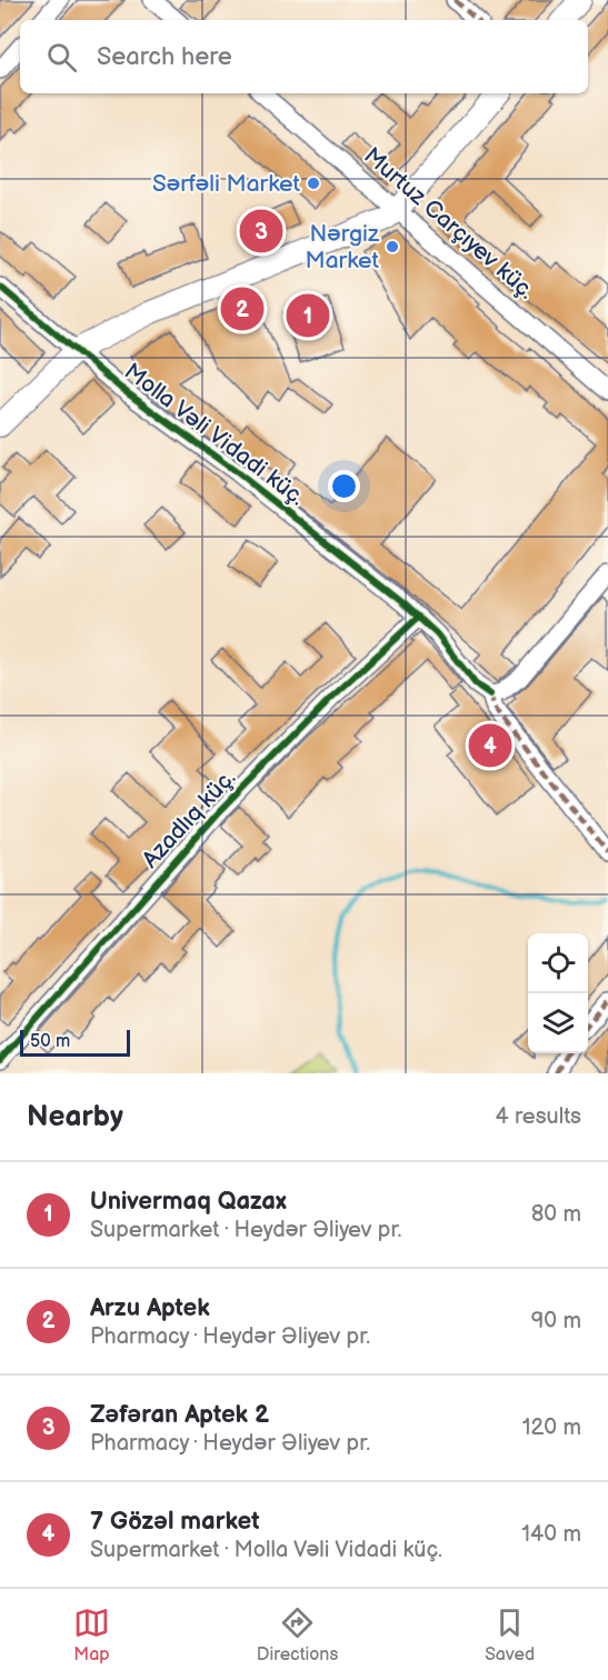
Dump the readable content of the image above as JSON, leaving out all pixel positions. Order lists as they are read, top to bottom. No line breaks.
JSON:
{"streets":{"street":["Murtuz Carçıyev küç.","Molla Vəli Vidadi küç.","Azadlıq küç."]},"crossings":[["Molla Vəli Vidadi küç.","Azadlıq küç."]],"places":["Sərfəli Market","Nərgiz Market"],"scale_bar":"50 m","page":{"search":"Search here","pins":["3","2","1","4"],"scale":"50 m","heading":["Nearby","4 results"],"list":[{"mark":"1","name":"Univermaq Qazax","note":"Supermarket · Heydər Əliyev pr.","value":"80 m"},{"mark":"2","name":"Arzu Aptek","note":"Pharmacy · Heydər Əliyev pr.","value":"90 m"},{"mark":"3","name":"Zəfəran Aptek 2","note":"Pharmacy · Heydər Əliyev pr.","value":"120 m"},{"mark":"4","name":"7 Gözəl market","note":"Supermarket · Molla Vəli Vidadi küç.","value":"140 m"}],"nav":["Map","Directions","Saved"]}}
